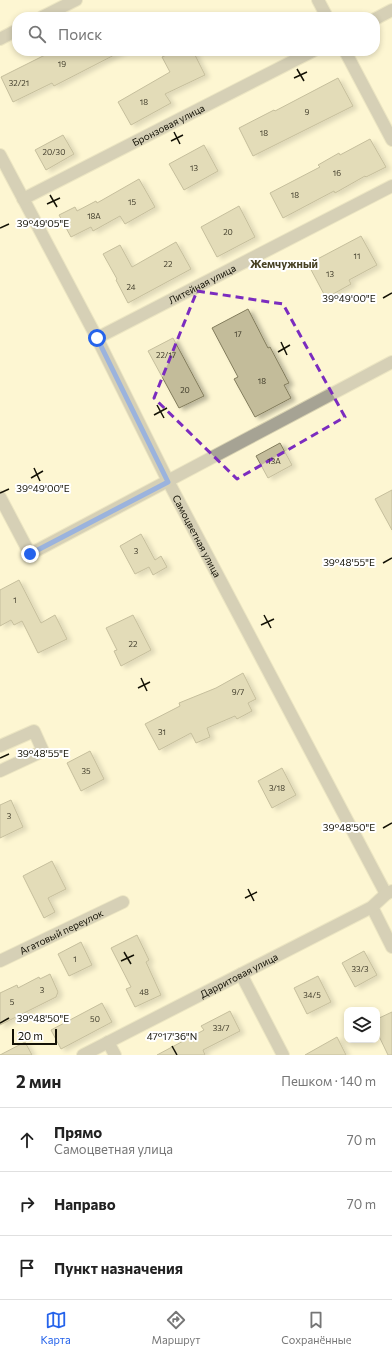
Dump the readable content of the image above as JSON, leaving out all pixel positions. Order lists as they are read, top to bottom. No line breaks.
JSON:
{"streets":{"street":["Бронзовая улица","Литейная улица","Самоцветная улица","Агатовый переулок","Дарритовая улица"]},"crossings":[["Бронзовая улица","Самоцветная улица"],["Литейная улица","Самоцветная улица"],["Самоцветная улица","Дарритовая улица"]],"districts":["Жемчужный"],"house_numbers":["19","32/21","18","9","18","20/30","13","16","18","15","18А","20","11","22","13","24","17","22/17","18","20","13А","3","1","22","9/7","31","35","3/18","3","1","33/3","3","48","34/5","5","50","33/7"],"scale_bar":"20 m","page":{"search":"Поиск","scale":"20 m","heading":["2 мин","Пешком · 140 m"],"list":[["Прямо","Самоцветная улица","70 m"],["Направо","70 m"],"Пункт назначения"],"nav":["Карта","Маршрут","Сохранённые"]},"coordinates":["39°49'05\"E","39°49'00\"E","39°48'55\"E","39°48'50\"E","47°17'36\"N"]}
